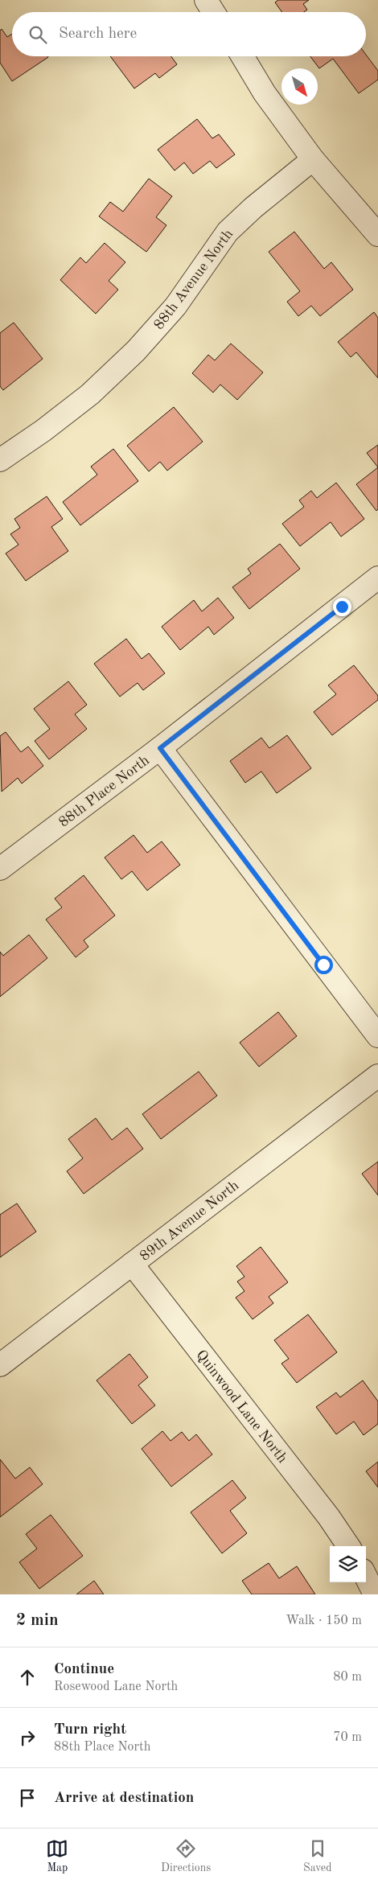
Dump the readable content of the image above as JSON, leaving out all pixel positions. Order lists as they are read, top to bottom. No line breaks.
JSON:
{"streets":{"street":["88th Avenue North","88th Place North","89th Avenue North","Quinwood Lane North"]},"crossings":[["89th Avenue North","Quinwood Lane North"]],"north":"bottom right","page":{"search":"Search here","heading":["2 min","Walk · 150 m"],"list":[["Continue","Rosewood Lane North","80 m"],["Turn right","88th Place North","70 m"],"Arrive at destination"],"nav":["Map","Directions","Saved"]}}
